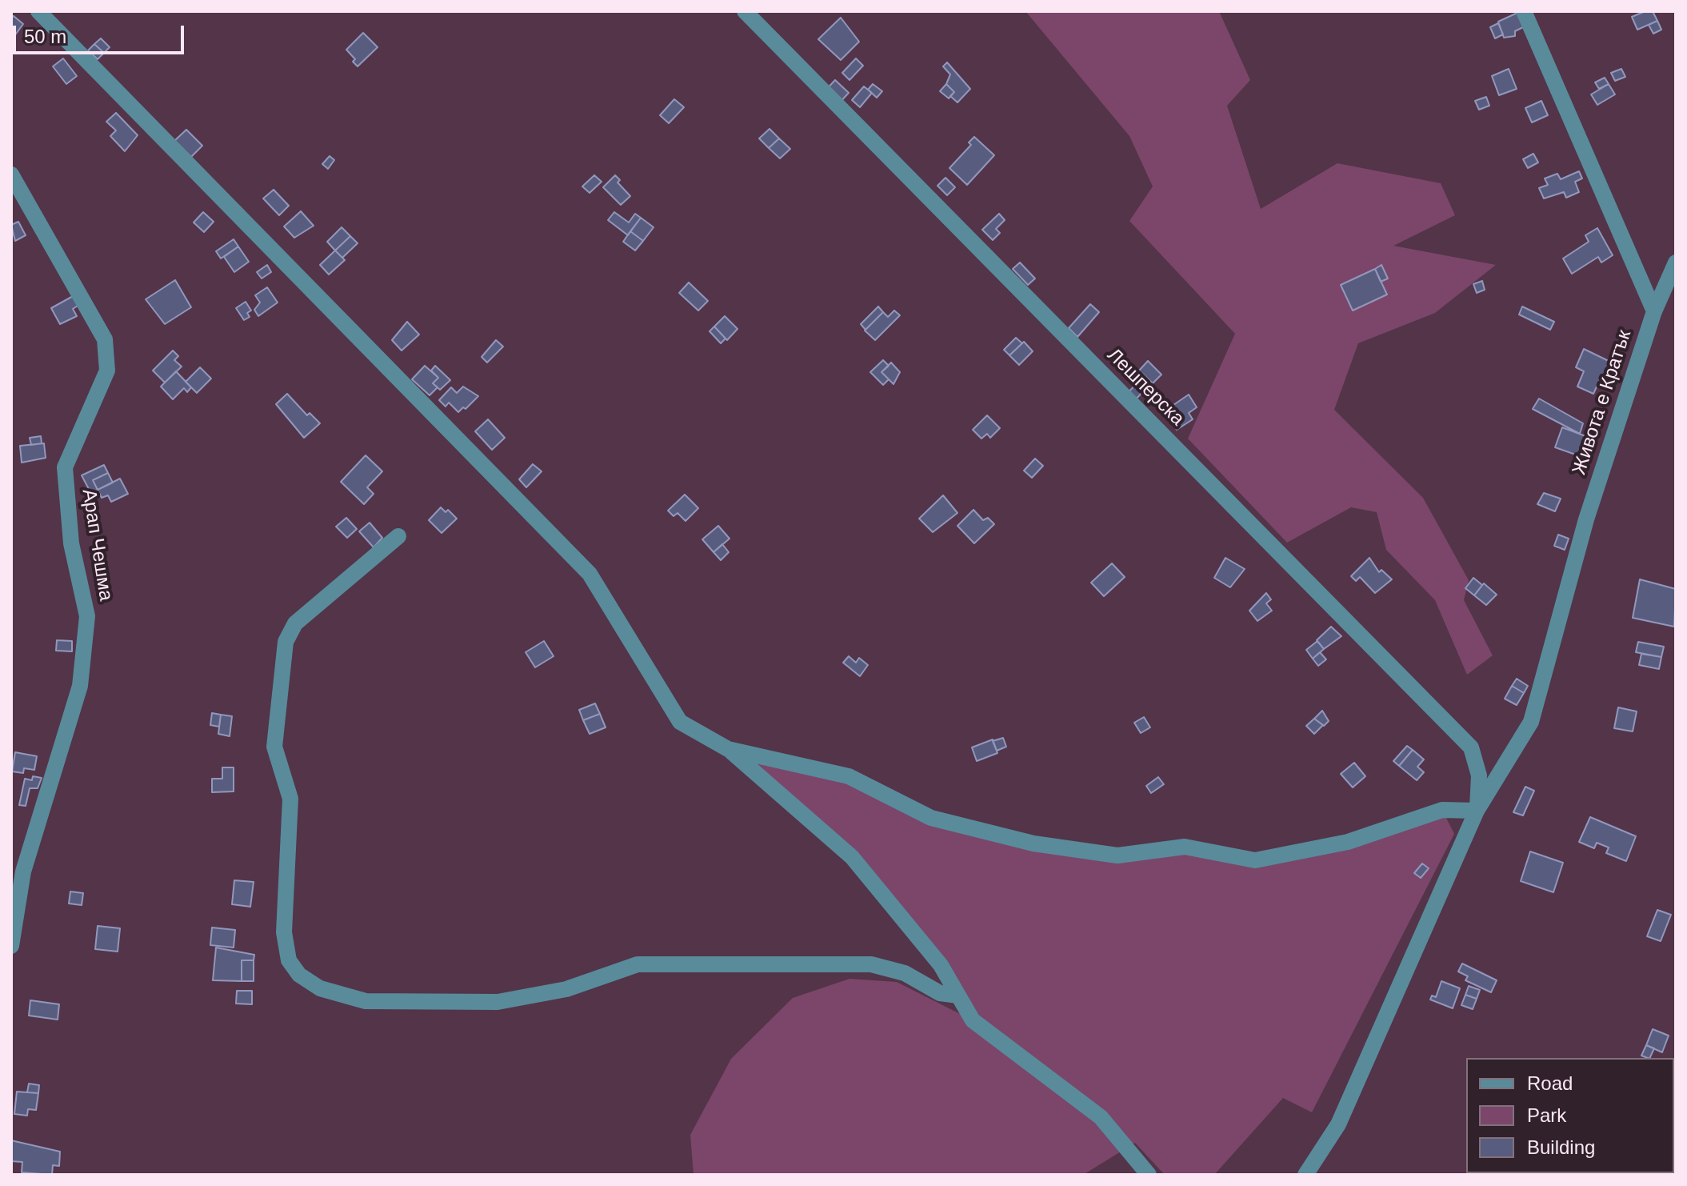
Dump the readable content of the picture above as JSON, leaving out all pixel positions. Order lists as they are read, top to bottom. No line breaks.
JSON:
{"streets":{"street":["Лешперска","Живота е Кратък","Арап Чешма"]},"crossings":[["Лешперска","Живота е Кратък"]],"legend":["Road","Park","Building"],"scale_bar":"50 m"}
